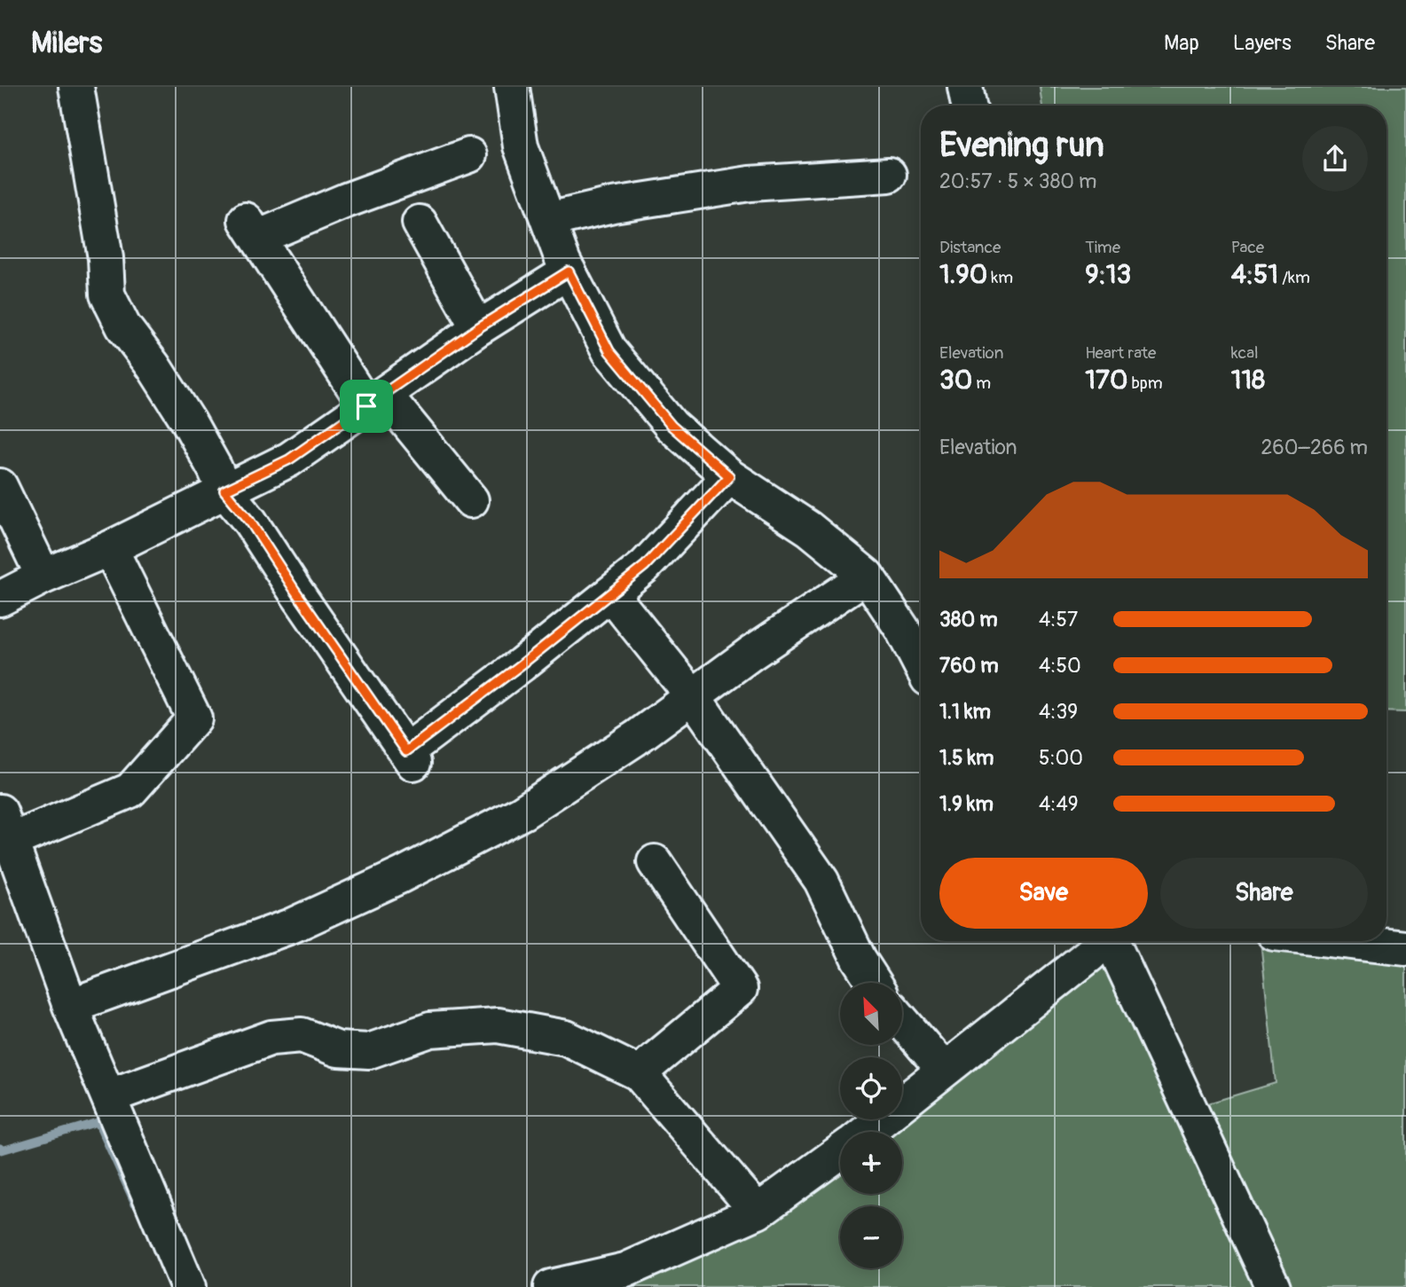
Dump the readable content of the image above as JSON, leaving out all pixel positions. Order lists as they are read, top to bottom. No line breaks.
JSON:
{"north":"top left","page":{"header":"Milers","nav":["Map","Layers","Share"],"heading":["Evening run","20:57 · 5 × 380 m"],"stats":[["Distance","1.90 km"],["Time","9:13"],["Pace","4:51 /km"],["Elevation","30 m"],["Heart rate","170 bpm"],["kcal","118"]],"chart":["Elevation","260–266 m"],"list":[{"name":"380 m","note":"4:57"},{"name":"760 m","note":"4:50"},{"name":"1.1 km","note":"4:39"},{"name":"1.5 km","note":"5:00"},{"name":"1.9 km","note":"4:49"}],"buttons":["Save","Share"],"map_buttons":["+","−"]}}
